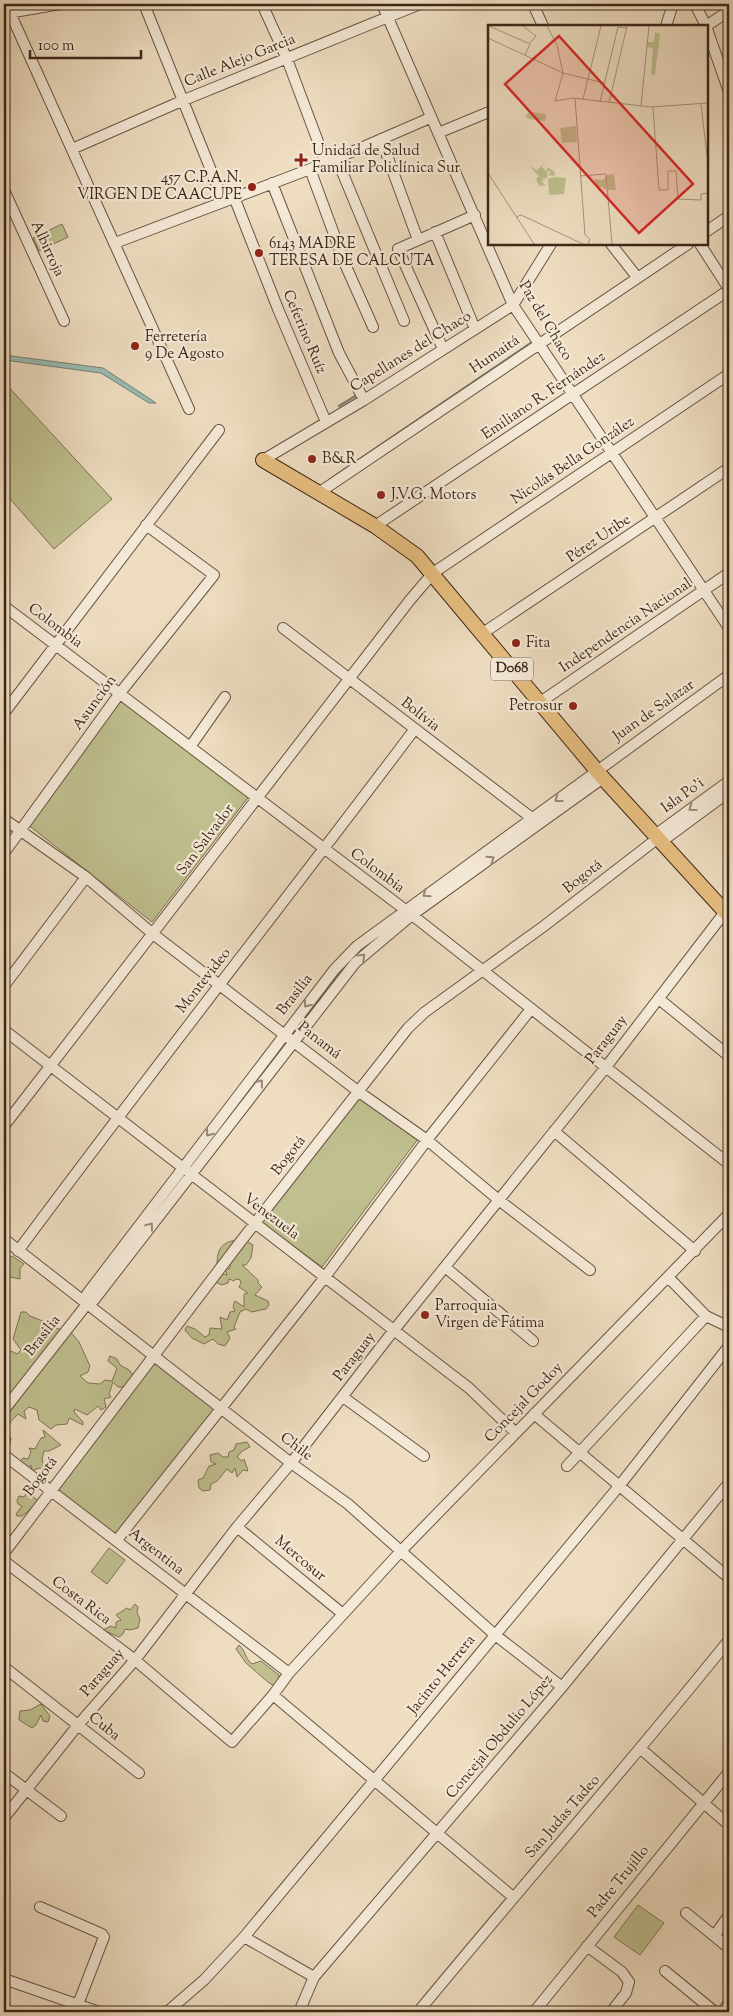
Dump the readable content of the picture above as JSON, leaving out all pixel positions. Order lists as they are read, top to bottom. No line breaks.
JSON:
{"streets":{"main road":["D068"],"street":["Calle Alejo Garcia","Albirroja","Paz del Chaco","Ceferino Ruíz","Capellanes del Chaco","Humaitá","Emiliano R. Fernández","Nicolás Bella González","Pérez Uribe","Colombia","Independencia Nacional","Asunción","Juan de Salazar","Bolívia","Isla Po'i","San Salvador","Bogotá","Montevideo","Brasilia","Paraguay","Panamá","Venezuela","Concejal Godoy","Chile","Argentina","Mercosur","Costa Rica","Jacinto Herrera","Cuba","Concejal Obdulio López","San Judas Tadeo","Padre Trujillo"]},"crossings":[["Calle Alejo Garcia","Paz del Chaco"],["Paz del Chaco","Capellanes del Chaco"],["Paz del Chaco","Humaitá"],["Paz del Chaco","Emiliano R. Fernández"],["Paz del Chaco","Nicolás Bella González"],["Paz del Chaco","Pérez Uribe"],["Paz del Chaco","Independencia Nacional"],["Ceferino Ruíz","Capellanes del Chaco"],["Capellanes del Chaco","D068"],["Humaitá","D068"],["Emiliano R. Fernández","D068"],["Nicolás Bella González","D068"],["Nicolás Bella González","San Salvador"],["Pérez Uribe","D068"],["Colombia","Asunción"],["Colombia","San Salvador"],["Colombia","Bogotá"],["Colombia","Montevideo"],["Colombia","Brasilia"],["Colombia","Paraguay"],["Independencia Nacional","D068"],["D068","Juan de Salazar"],["D068","Isla Po'i"],["D068","San Salvador"],["D068","Bogotá"],["D068","Brasilia"],["D068","Paraguay"],["Asunción","Panamá"],["Juan de Salazar","Brasilia"],["Bolívia","San Salvador"],["Bolívia","Montevideo"],["Bolívia","Brasilia"],["Isla Po'i","Bogotá"],["San Salvador","Panamá"],["San Salvador","Venezuela"],["Bogotá","Panamá"],["Bogotá","Venezuela"],["Bogotá","Chile"],["Bogotá","Argentina"],["Montevideo","Panamá"],["Montevideo","Venezuela"],["Montevideo","Chile"],["Brasilia","Panamá"],["Brasilia","Venezuela"],["Brasilia","Chile"],["Paraguay","Panamá"],["Paraguay","Venezuela"],["Paraguay","Chile"],["Paraguay","Argentina"],["Paraguay","Mercosur"],["Paraguay","Costa Rica"],["Paraguay","Cuba"],["Venezuela","Concejal Godoy"],["Concejal Godoy","Chile"],["Concejal Godoy","Argentina"],["Concejal Godoy","Mercosur"],["Concejal Godoy","Costa Rica"],["Chile","Jacinto Herrera"],["Chile","Concejal Obdulio López"]],"places":{"health":["Unidad de Salud Familiar Policlínica Sur"],"other":["457 C.P.A.N. VIRGEN DE CAACUPE","6143 MADRE TERESA DE CALCUTA","Ferretería 9 De Agosto","B&R","J.V.G. Motors","Fita","Petrosur","Parroquia Virgen de Fátima"]},"scale_bar":"100 m"}
